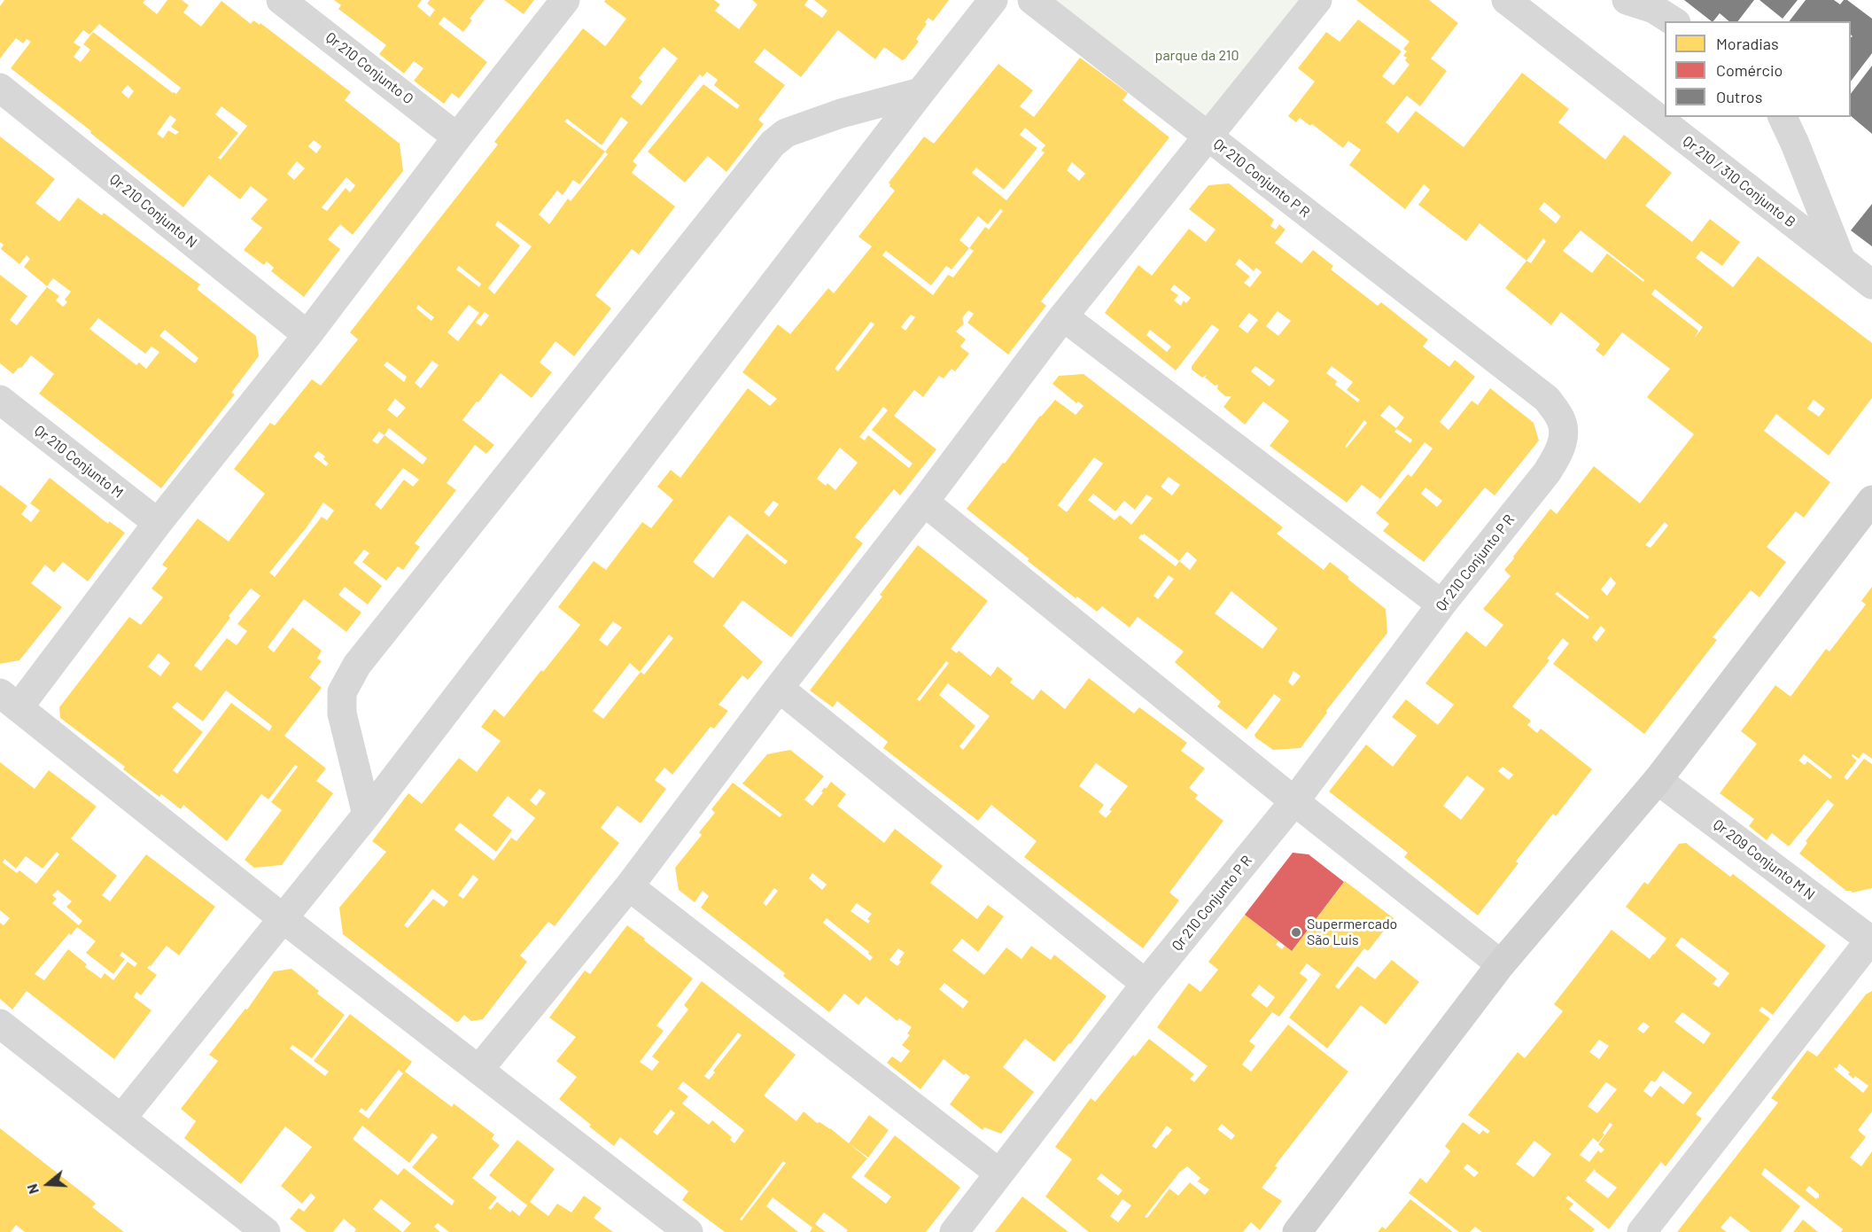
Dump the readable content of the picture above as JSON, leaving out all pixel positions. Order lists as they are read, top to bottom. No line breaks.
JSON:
{"streets":{"street":["Qr 210 Conjunto O","Qr 210 Conjunto P R","Qr 210 / 310 Conjunto B","Qr 210 Conjunto N","Qr 210 Conjunto M","Qr 209 Conjunto M N"]},"parks":["parque da 210"],"places":["Supermercado São Luis"],"legend":["Moradias","Comércio","Outros"],"north":"left"}
